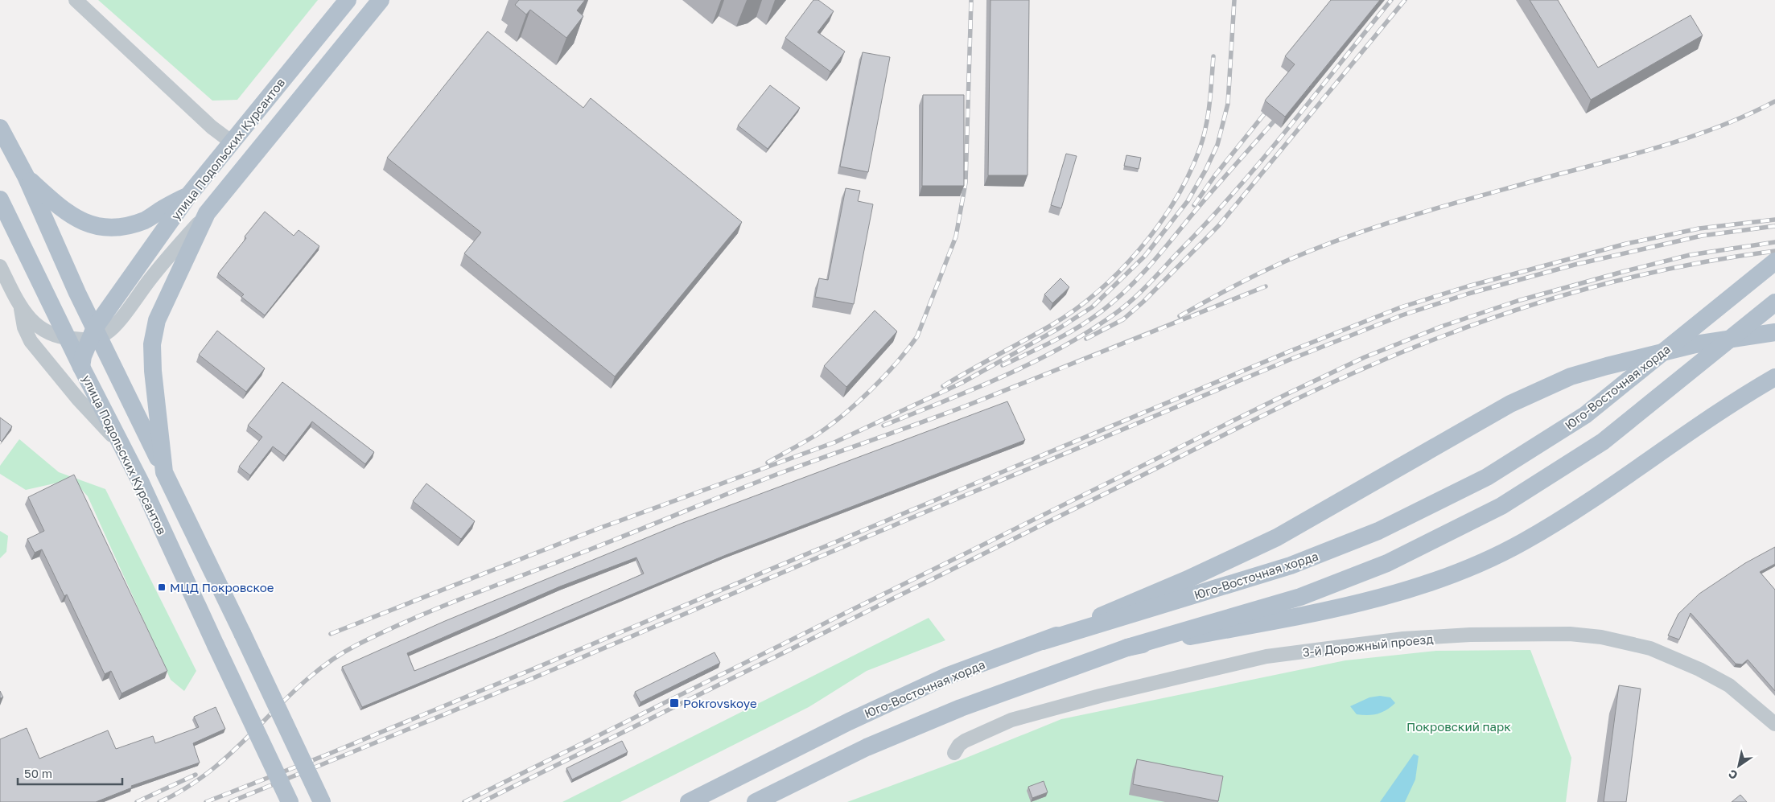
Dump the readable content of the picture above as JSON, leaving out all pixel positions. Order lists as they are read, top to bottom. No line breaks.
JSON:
{"streets":{"main road":["улица Подольских Курсантов","Юго-Восточная хорда"],"street":["3-й Дорожный проезд"]},"parks":["Покровский парк"],"places":{"transit":["МЦД Покровское","Pokrovskoye"]},"scale_bar":"50 m","north":"bottom left"}
